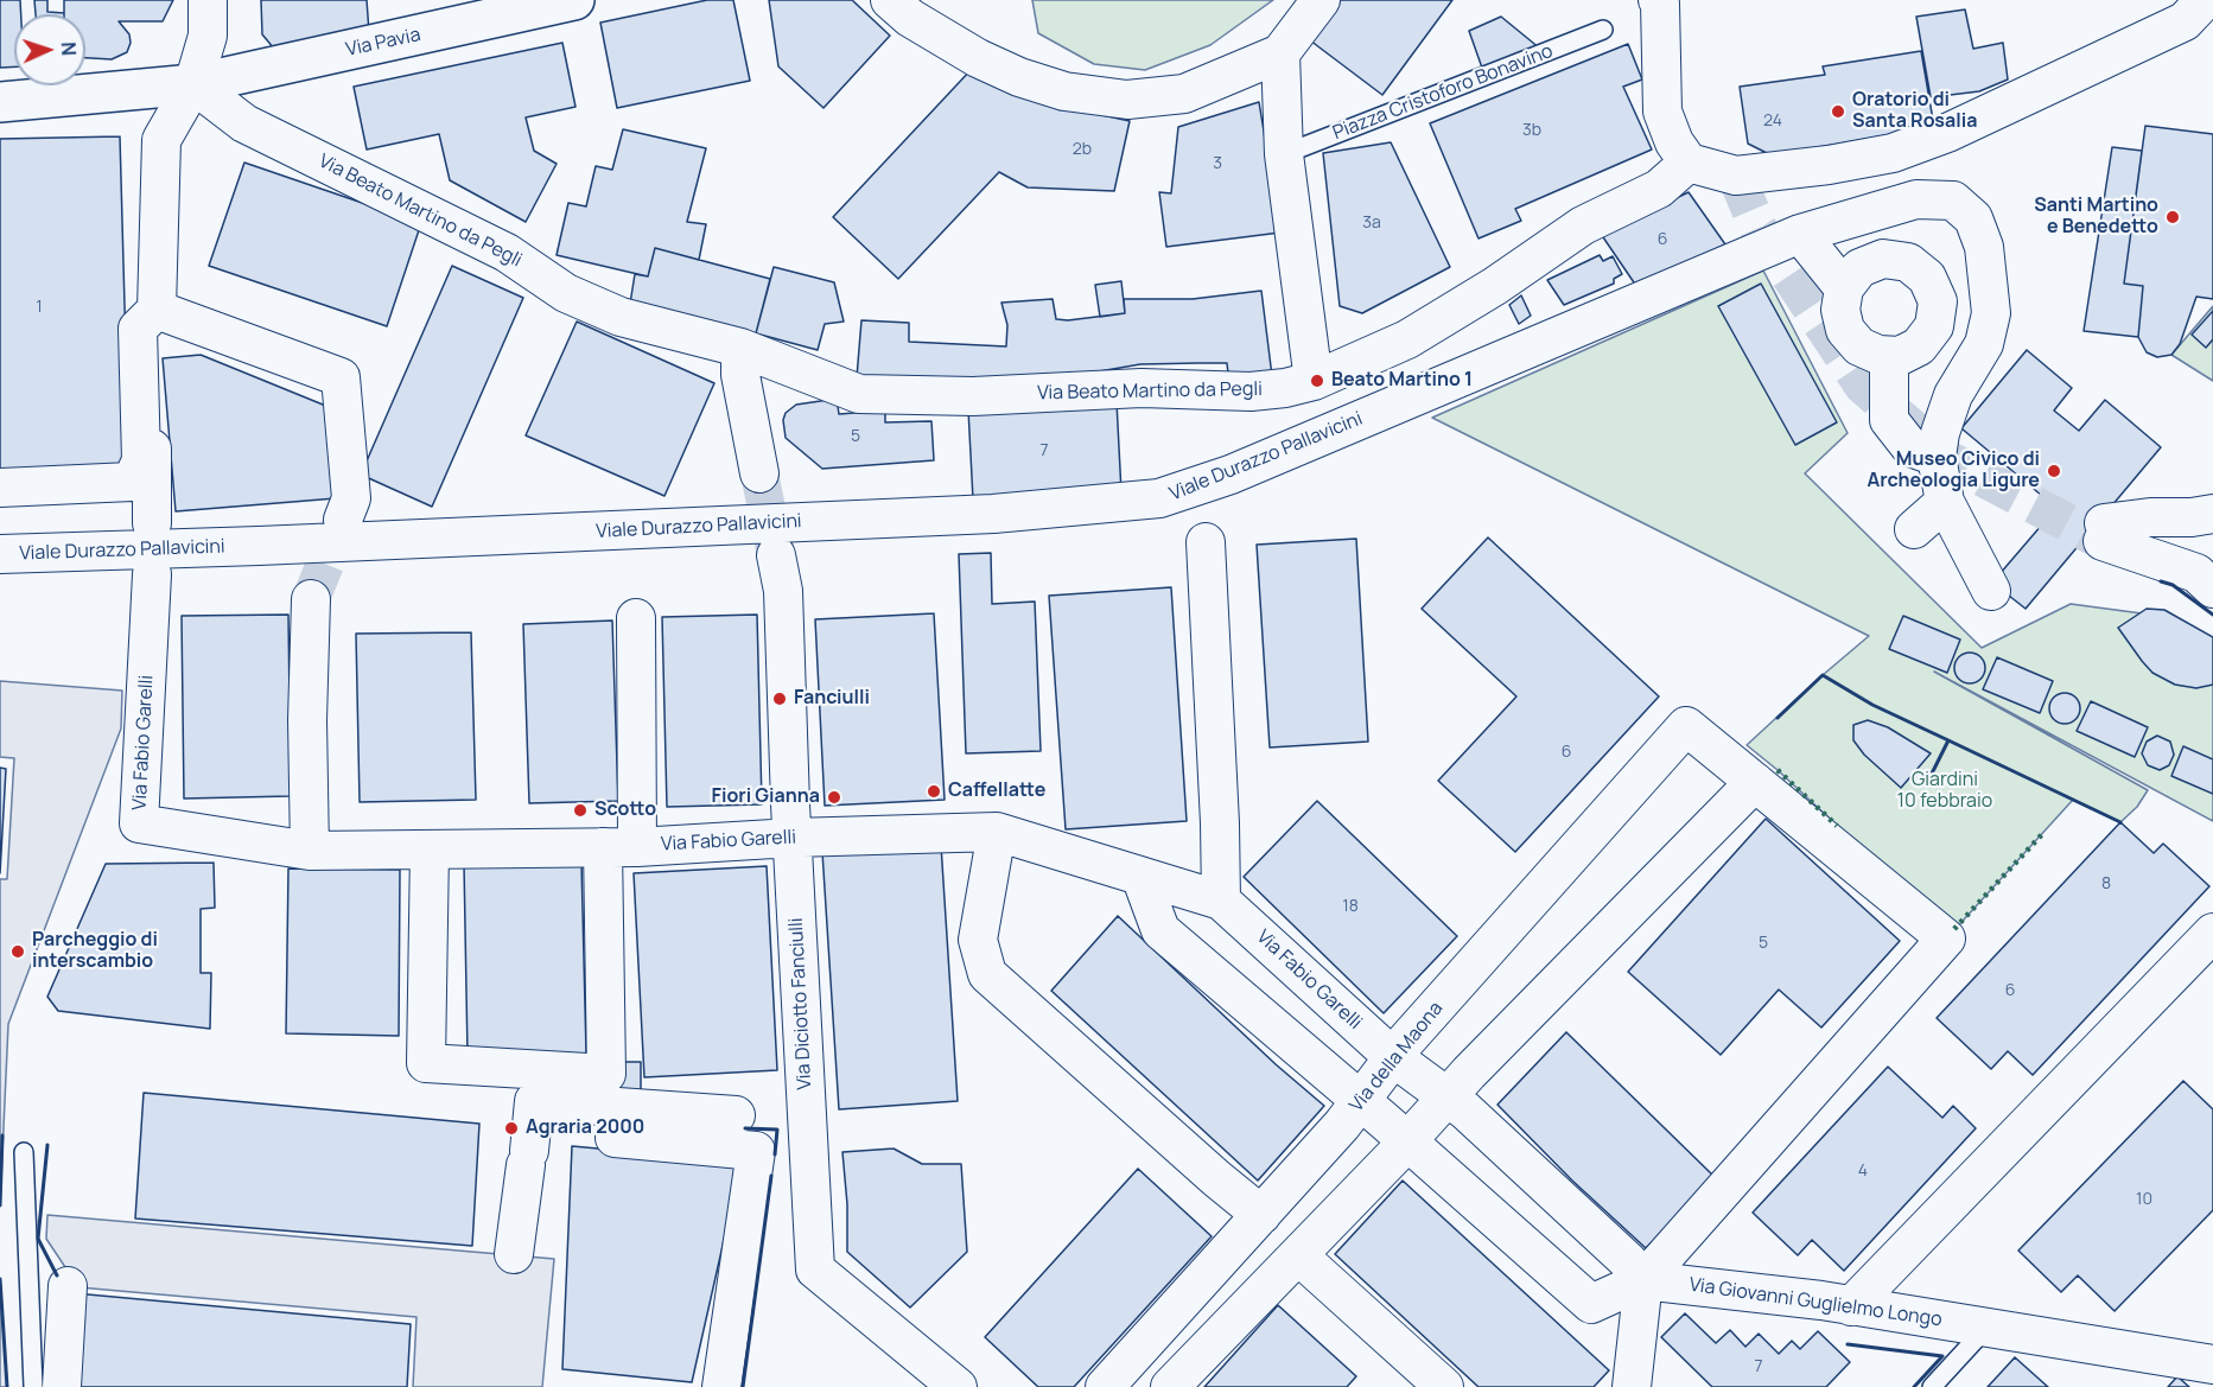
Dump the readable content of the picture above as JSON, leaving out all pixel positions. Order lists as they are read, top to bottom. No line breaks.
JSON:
{"streets":{"street":["Via Pavia","Via Beato Martino da Pegli","Viale Durazzo Pallavicini","Via Fabio Garelli","Via Diciotto Fanciulli","Via della Maona","Via Giovanni Guglielmo Longo"],"lane":["Piazza Cristoforo Bonavino"]},"crossings":[["Via Pavia","Via Beato Martino da Pegli"],["Via Fabio Garelli","Via Diciotto Fanciulli"],["Via Fabio Garelli","Via della Maona"]],"parks":["Giardini 10 febbraio"],"places":["Oratorio di Santa Rosalia","Santi Martino e Benedetto","Beato Martino 1","Museo Civico di Archeologia Ligure","Fanciulli","Caffellatte","Fiori Gianna","Scotto","Parcheggio di interscambio","Agraria 2000"],"house_numbers":["24","3b","2b","3","3a","6","1","5","7","6","8","18","5","6","4","10","7"],"north":"right"}
